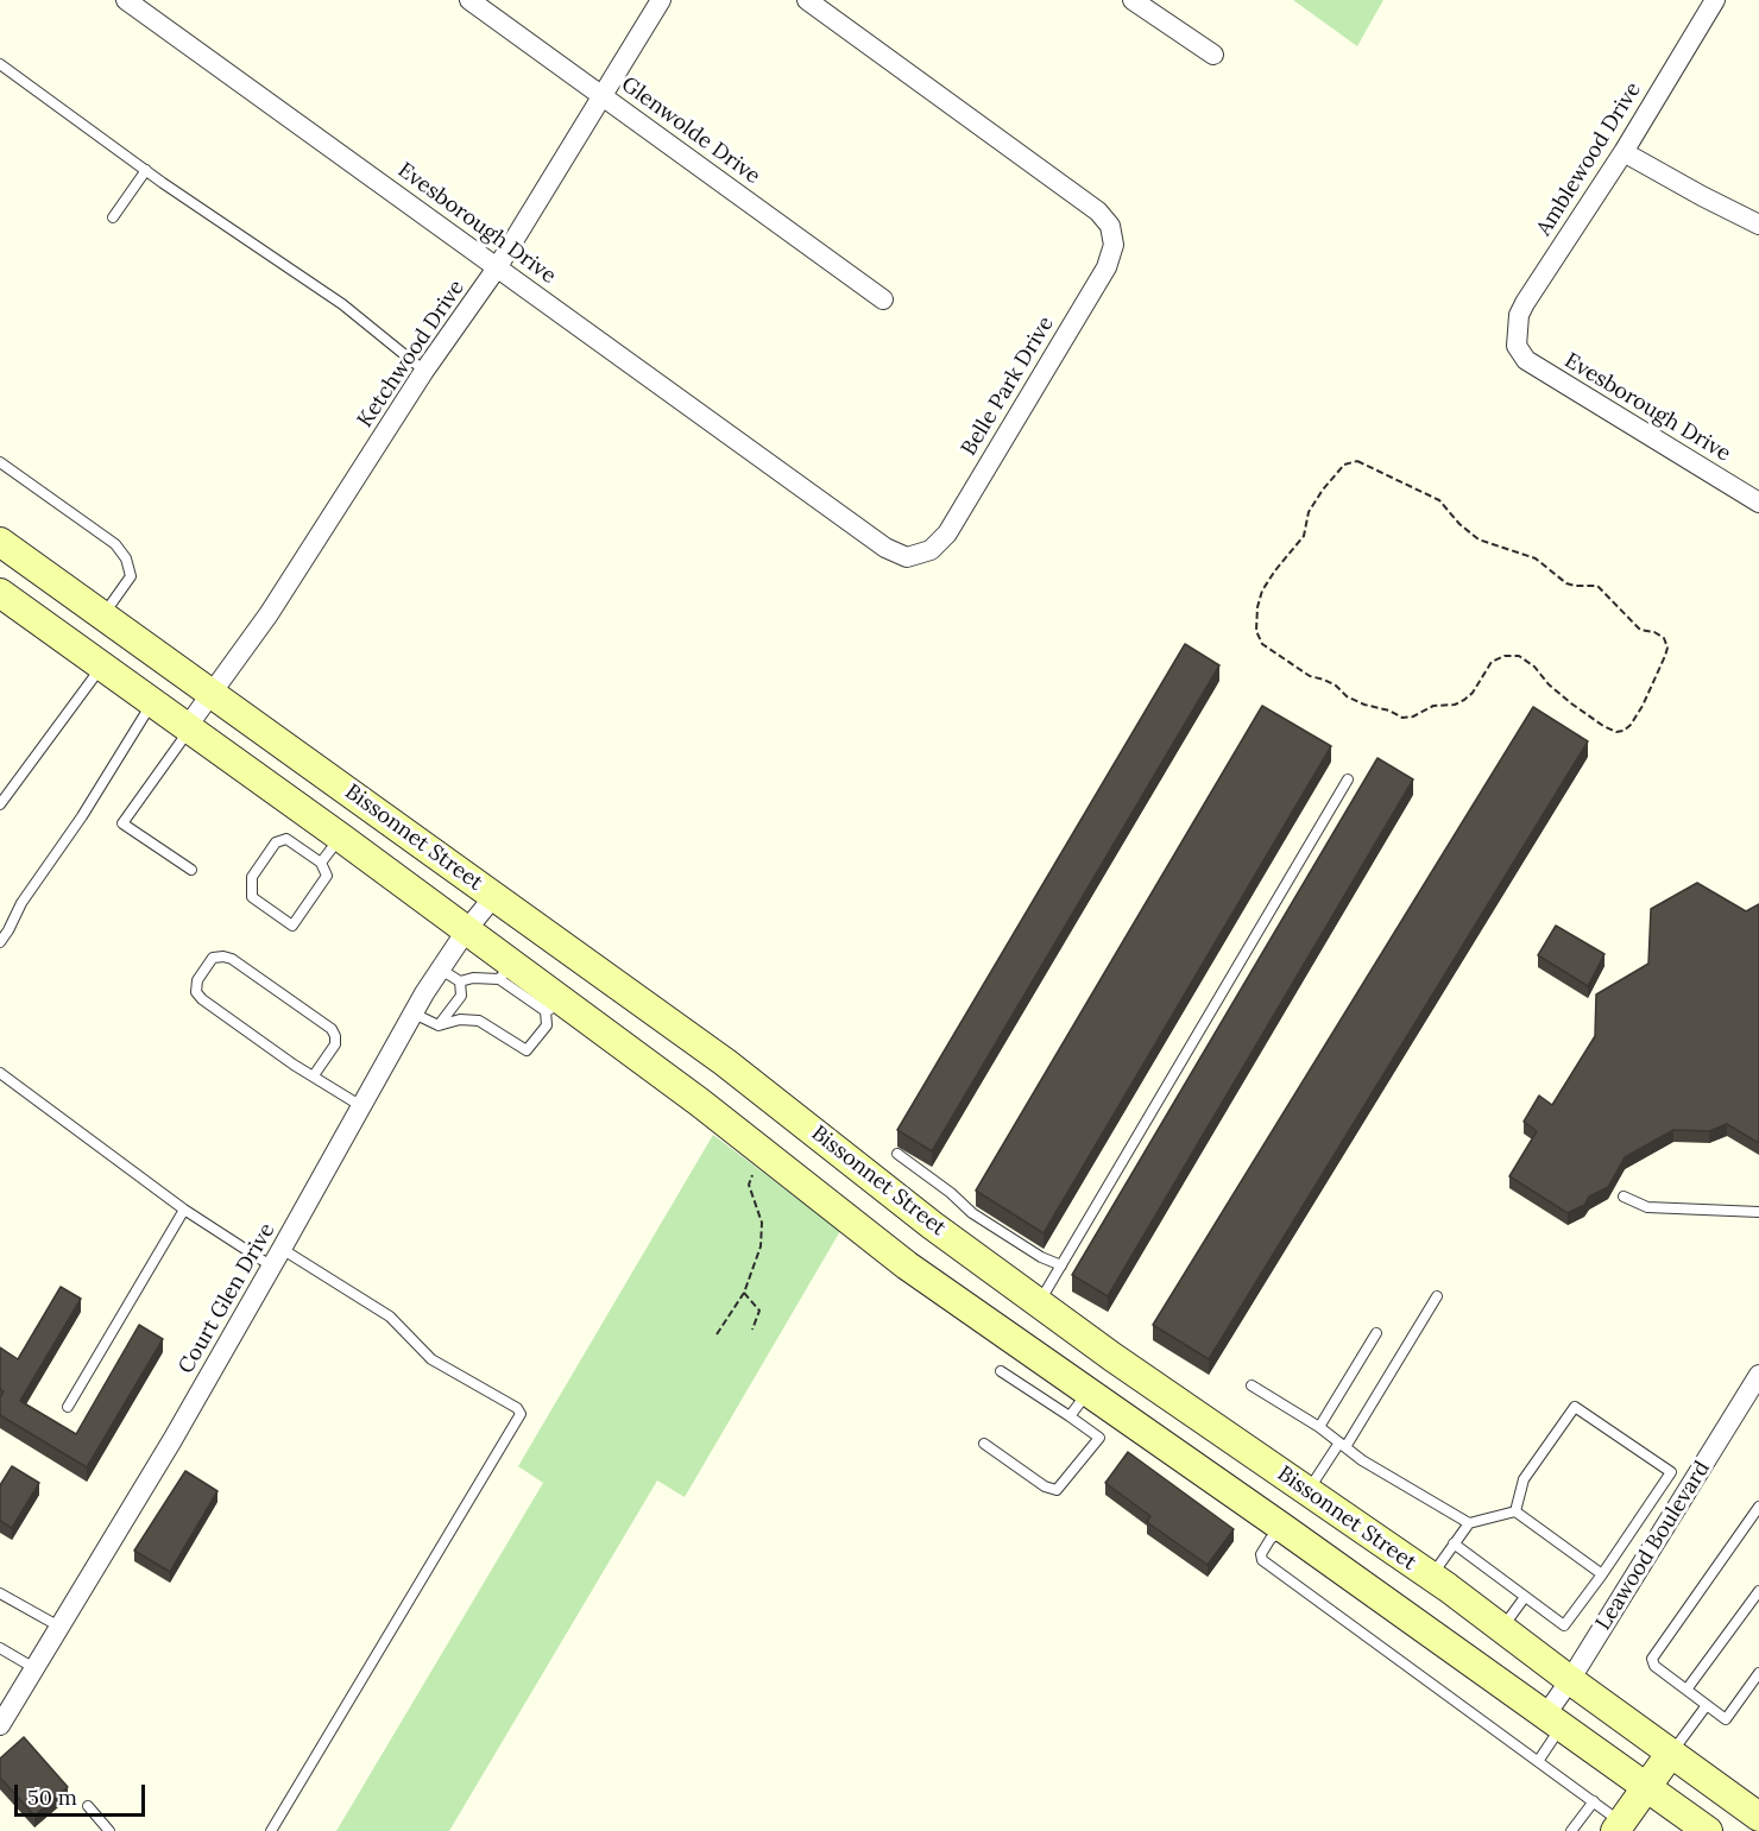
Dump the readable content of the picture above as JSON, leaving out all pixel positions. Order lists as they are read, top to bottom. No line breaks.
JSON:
{"streets":{"main road":["Bissonnet Street"],"street":["Glenwolde Drive","Amblewood Drive","Evesborough Drive","Ketchwood Drive","Belle Park Drive","Court Glen Drive","Leawood Boulevard"]},"crossings":[["Glenwolde Drive","Ketchwood Drive"],["Amblewood Drive","Evesborough Drive"],["Evesborough Drive","Ketchwood Drive"],["Evesborough Drive","Belle Park Drive"],["Ketchwood Drive","Bissonnet Street"],["Bissonnet Street","Court Glen Drive"],["Bissonnet Street","Leawood Boulevard"]],"scale_bar":"50 m"}
